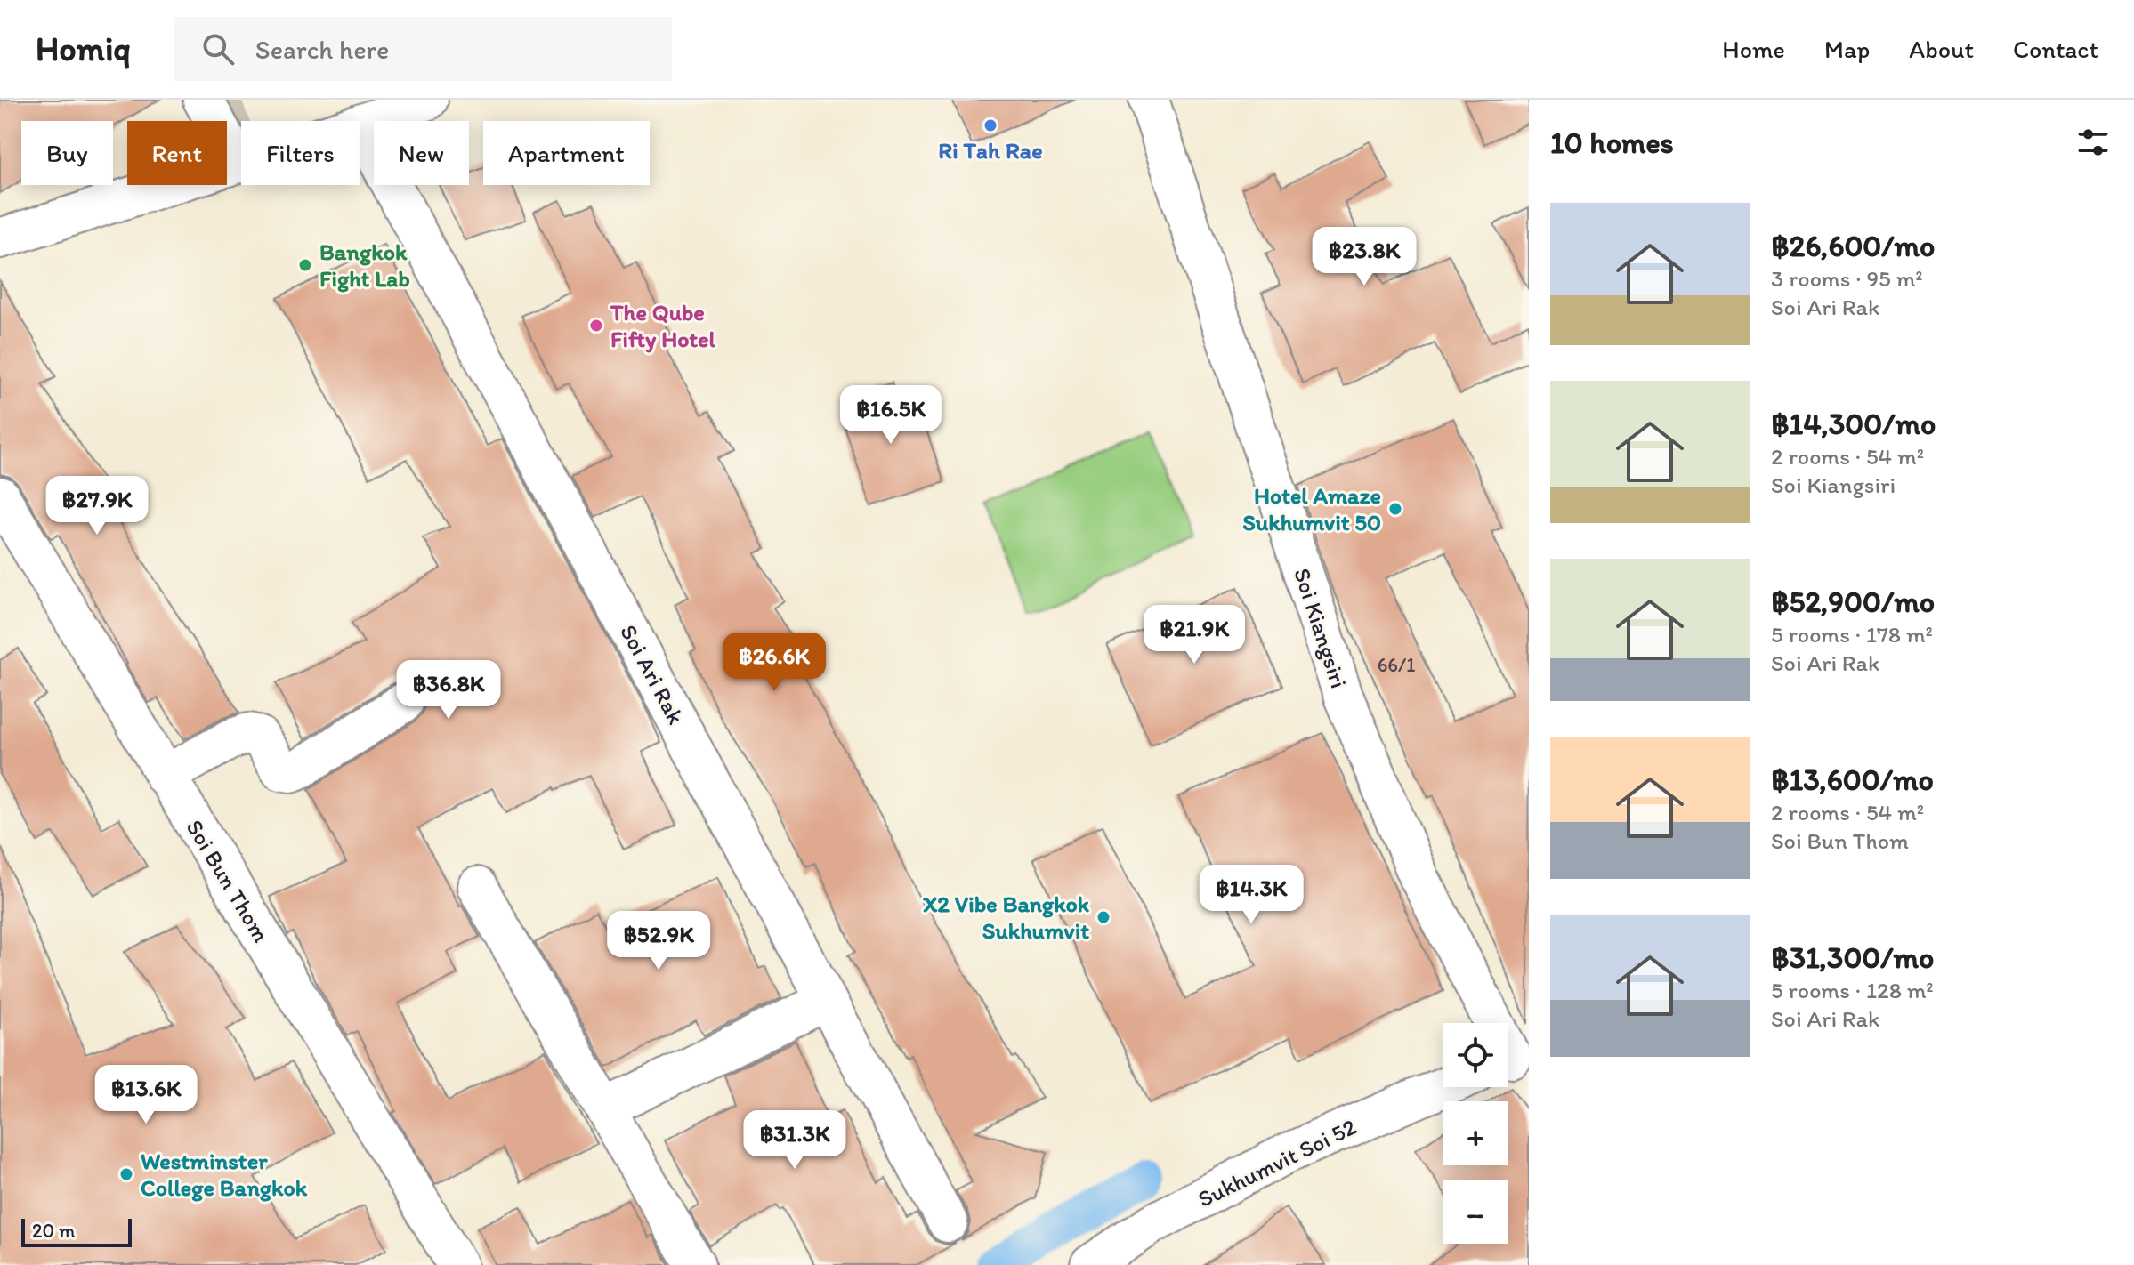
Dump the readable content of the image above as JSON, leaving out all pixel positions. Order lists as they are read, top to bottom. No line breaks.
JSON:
{"streets":{"street":["Soi Kiangsiri","Soi Ari Rak","Soi Bun Thom","Sukhumvit Soi 52"]},"places":["Ri Tah Rae","Bangkok Fight Lab","The Qube Fifty Hotel","Hotel Amaze Sukhumvit 50","X2 Vibe Bangkok Sukhumvit","Westminster College Bangkok"],"house_numbers":["66/1"],"scale_bar":"20 m","page":{"header":"Homiq","search":"Search here","nav":["Home","Map","About","Contact"],"heading":"10 homes","chip":["Buy","Rent","Filters","New","Apartment"],"list":[{"name":"฿26,600/mo","note":"3 rooms · 95 m² · Soi Ari Rak"},{"name":"฿14,300/mo","note":"2 rooms · 54 m² · Soi Kiangsiri"},{"name":"฿52,900/mo","note":"5 rooms · 178 m² · Soi Ari Rak"},{"name":"฿13,600/mo","note":"2 rooms · 54 m² · Soi Bun Thom"},{"name":"฿31,300/mo","note":"5 rooms · 128 m² · Soi Ari Rak"}],"price":["฿23.8K","฿16.5K","฿27.9K","฿21.9K","฿26.6K","฿36.8K","฿14.3K","฿52.9K","฿13.6K","฿31.3K"],"map_buttons":["+","−"],"scale":"20 m"}}
